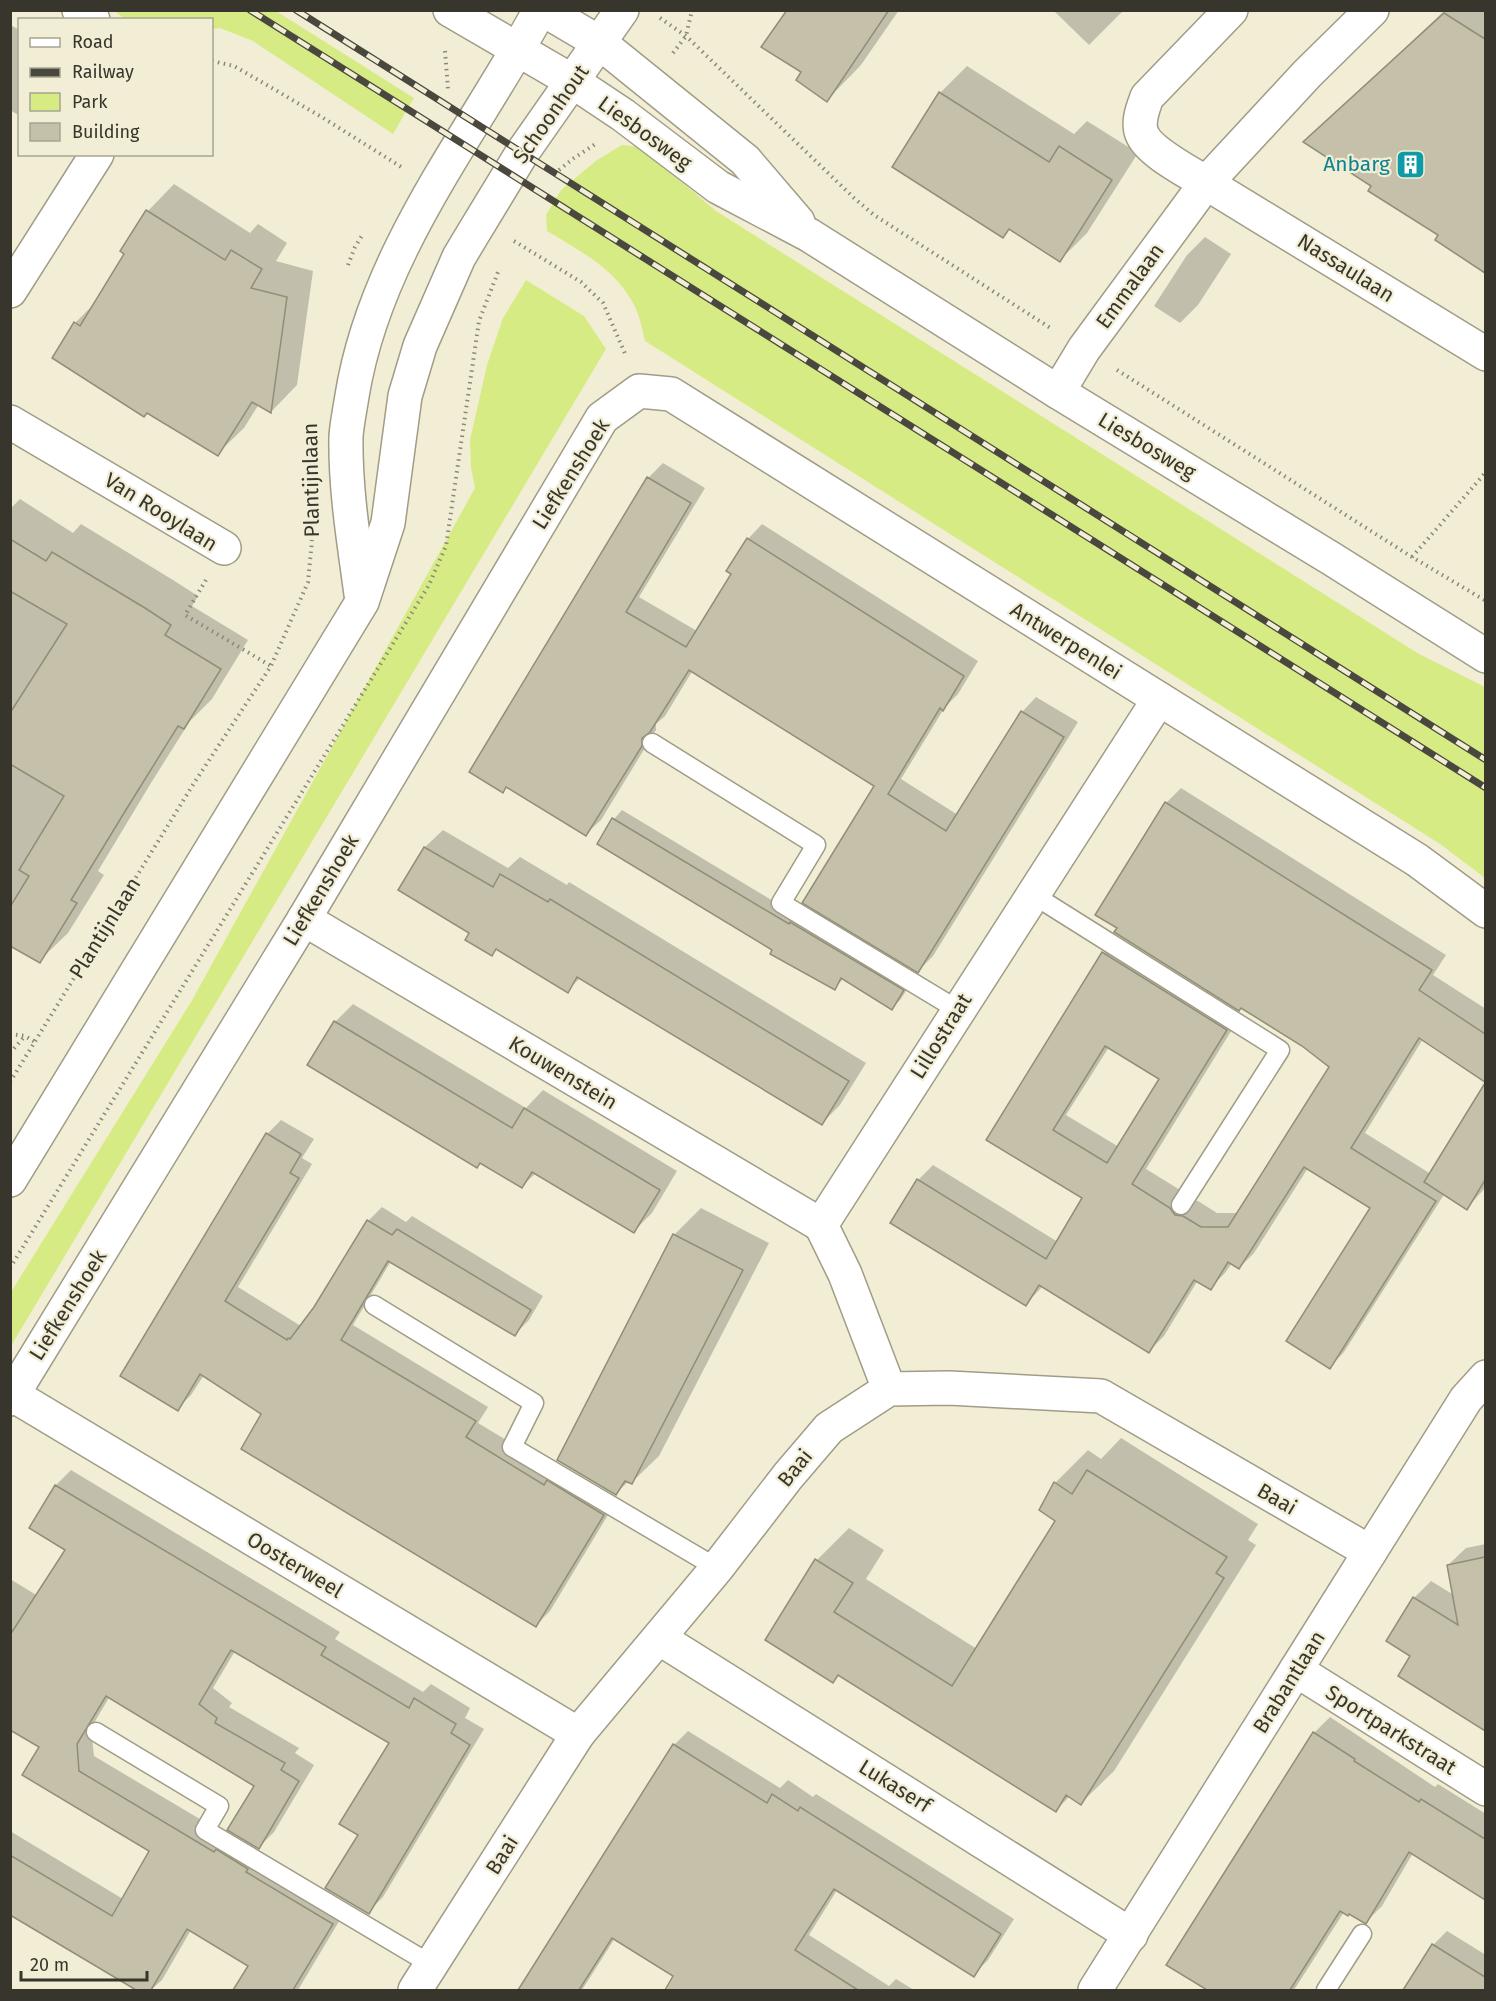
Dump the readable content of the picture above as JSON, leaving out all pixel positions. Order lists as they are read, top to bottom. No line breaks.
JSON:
{"streets":{"street":["Schoonhout","Liesbosweg","Nassaulaan","Emmalaan","Liefkenshoek","Plantijnlaan","Van Rooylaan","Antwerpenlei","Lillostraat","Kouwenstein","Baai","Oosterweel","Brabantlaan","Sportparkstraat","Lukaserf"]},"crossings":[["Schoonhout","Liesbosweg"],["Schoonhout","Plantijnlaan"],["Liesbosweg","Emmalaan"],["Liesbosweg","Plantijnlaan"],["Nassaulaan","Emmalaan"],["Liefkenshoek","Antwerpenlei"],["Liefkenshoek","Kouwenstein"],["Liefkenshoek","Oosterweel"],["Plantijnlaan","Van Rooylaan"],["Antwerpenlei","Lillostraat"],["Lillostraat","Kouwenstein"],["Baai","Oosterweel"],["Baai","Brabantlaan"],["Baai","Lukaserf"],["Brabantlaan","Sportparkstraat"],["Brabantlaan","Lukaserf"]],"places":{"building":["Anbarg"]},"legend":["Road","Railway","Park","Building"],"scale_bar":"20 m"}
